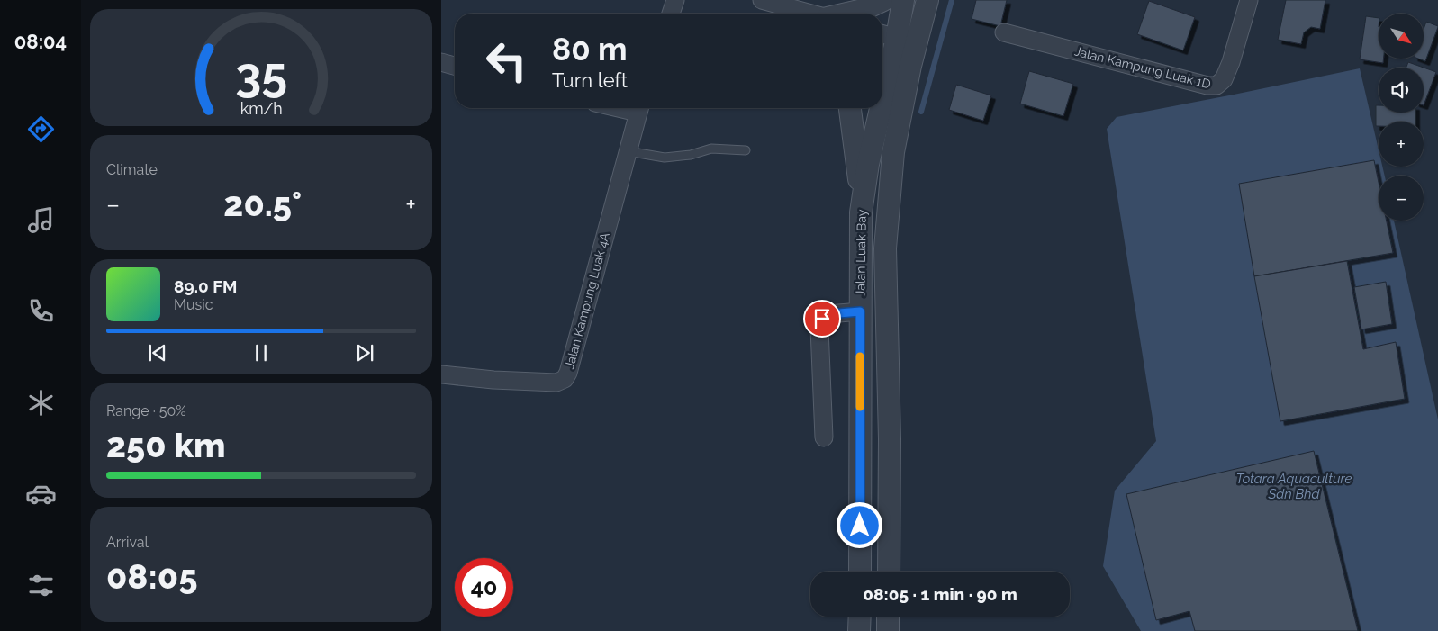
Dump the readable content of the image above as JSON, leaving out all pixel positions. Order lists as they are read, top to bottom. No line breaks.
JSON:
{"streets":{"street":["Jalan Kampung Luak 1D","Jalan Luak Bay","Jalan Kampung Luak 4A"]},"water":["Totara Aquaculture Sdn Bhd"],"north":"bottom right","page":{"tabs":"08:04","map_buttons":["+","−"],"turn":["80 m","Turn left"],"tile":["Climate",["Range · 50%","250 km"],["Arrival","08:05"]],"heat":["−","20.5°","+"],"song":["89.0 FM","Music"],"limit":"40","trip":"08:05 · 1 min · 90 m","gauge":["35","km/h"]}}
